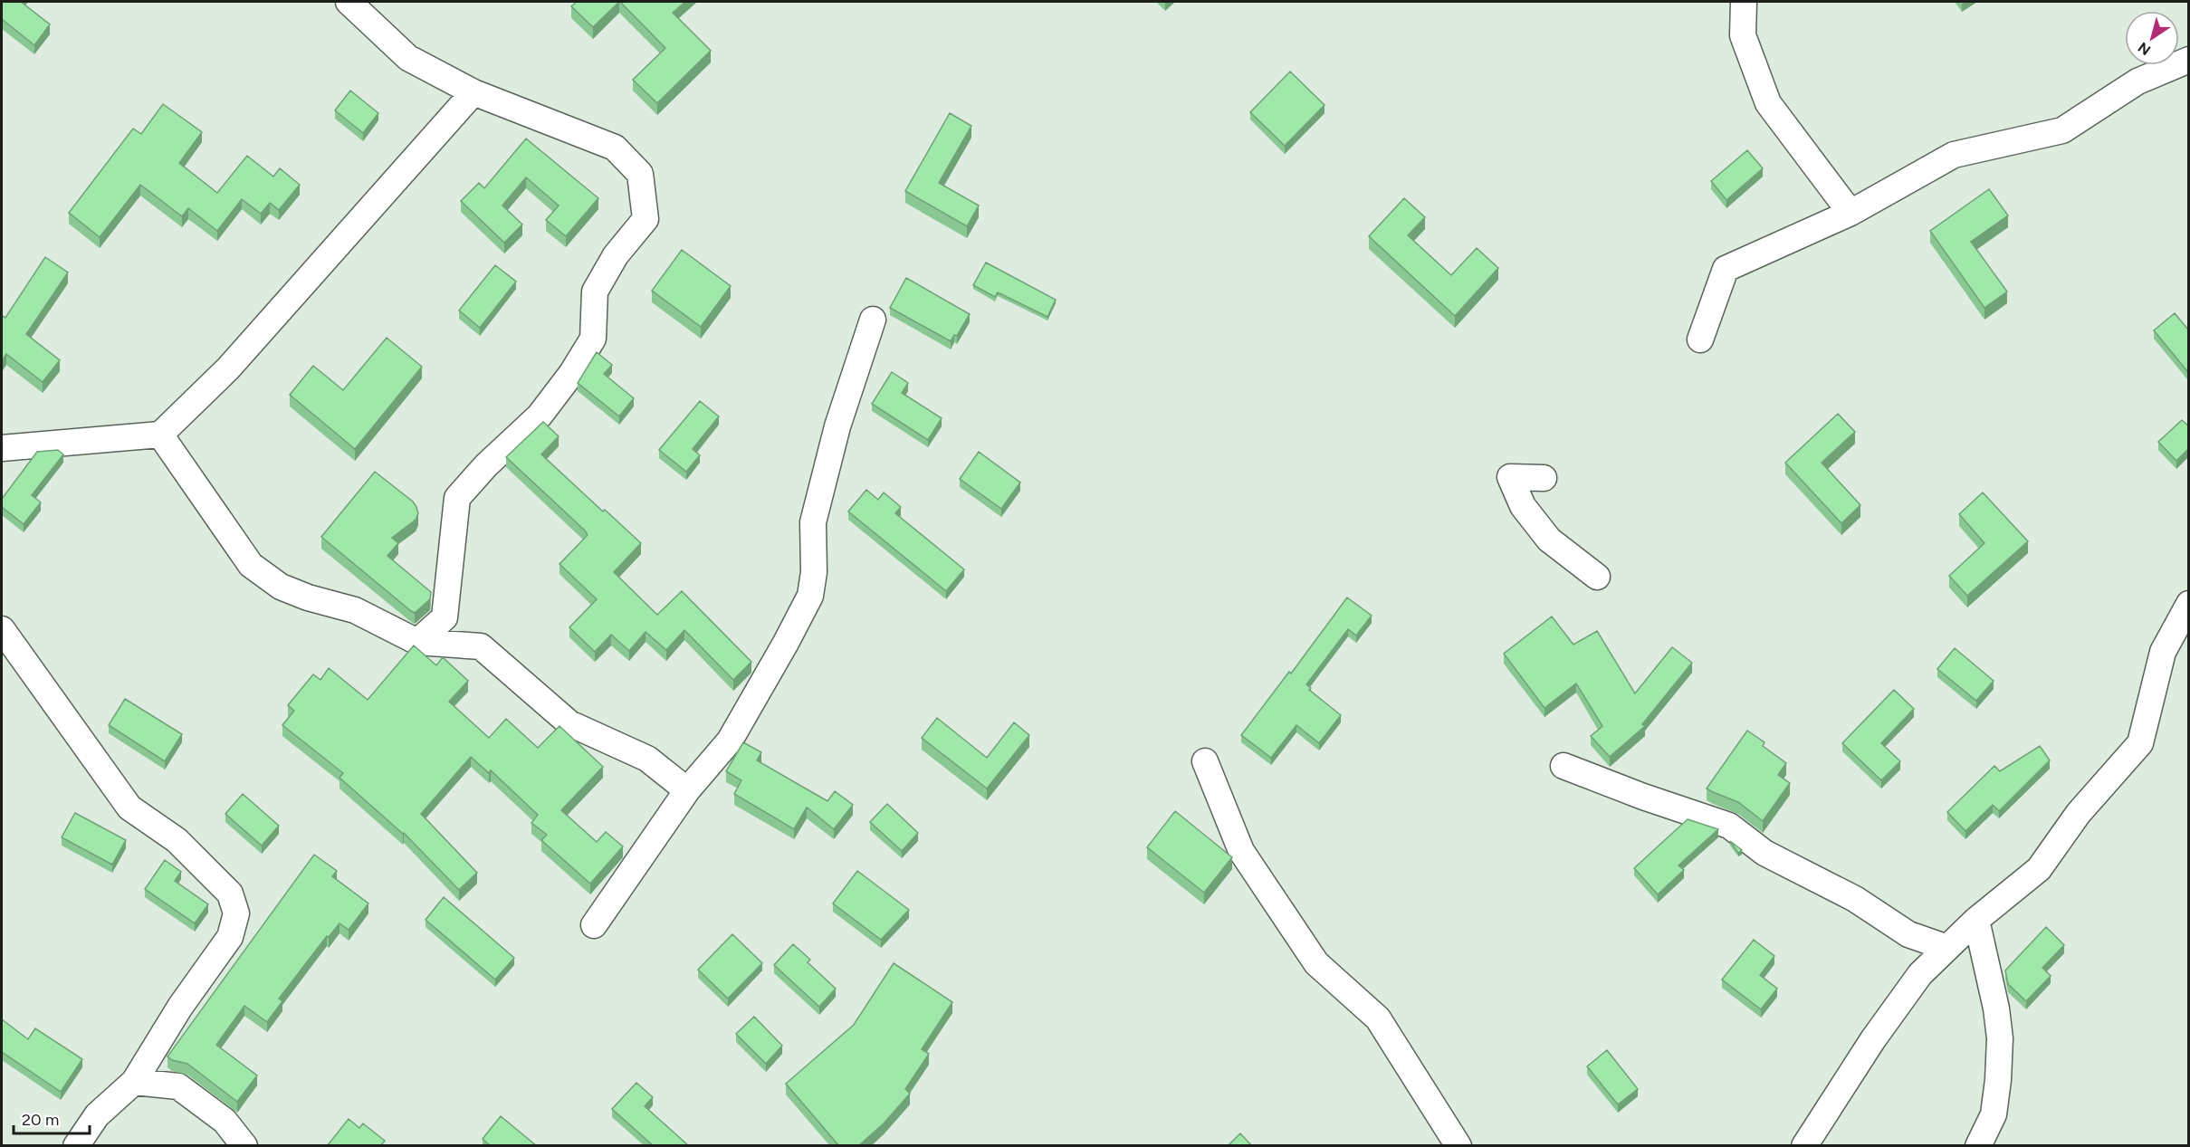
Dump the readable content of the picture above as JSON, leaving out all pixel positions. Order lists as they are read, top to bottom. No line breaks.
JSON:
{"scale_bar":"20 m","north":"bottom left"}
